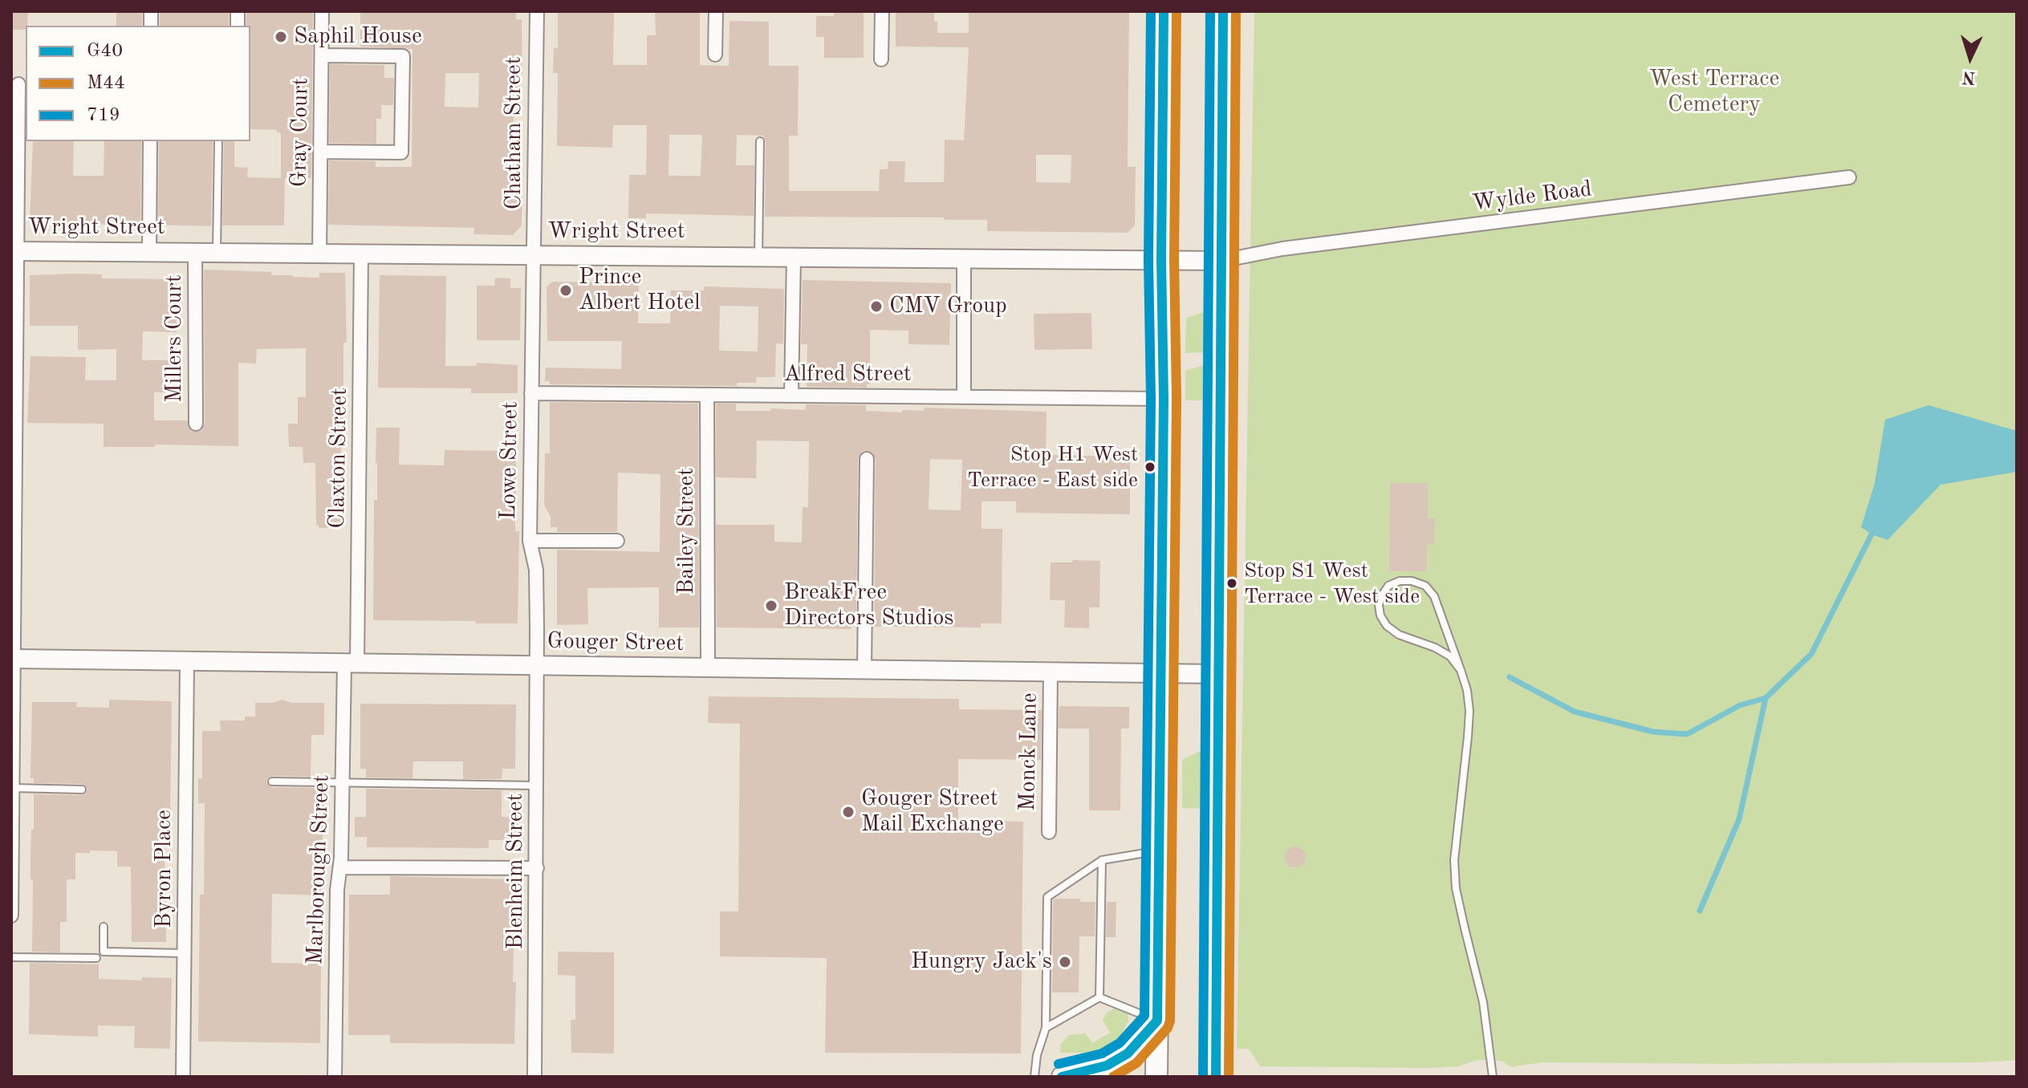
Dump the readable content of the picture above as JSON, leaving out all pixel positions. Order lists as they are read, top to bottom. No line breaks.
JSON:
{"streets":{"street":["Gray Court","Chatham Street","Wylde Road","Wright Street","Millers Court","Alfred Street","Claxton Street","Lowe Street","Bailey Street","Gouger Street","Monck Lane","Byron Place","Marlborough Street","Blenheim Street"]},"crossings":[["Gray Court","Wright Street"],["Chatham Street","Wright Street"],["Chatham Street","Lowe Street"],["Wylde Road","Wright Street"],["Wright Street","Millers Court"],["Wright Street","Claxton Street"],["Wright Street","Lowe Street"],["Alfred Street","Lowe Street"],["Alfred Street","Bailey Street"],["Claxton Street","Gouger Street"],["Claxton Street","Marlborough Street"],["Lowe Street","Gouger Street"],["Lowe Street","Blenheim Street"],["Bailey Street","Gouger Street"],["Gouger Street","Monck Lane"],["Gouger Street","Byron Place"],["Gouger Street","Marlborough Street"],["Gouger Street","Blenheim Street"]],"parks":["West Terrace Cemetery"],"places":["Saphil House","Prince Albert Hotel","CMV Group","Stop H1 West Terrace - East side","Stop S1 West Terrace - West side","BreakFree Directors Studios","Gouger Street Mail Exchange","Hungry Jack's"],"lines":["transit line G40","transit line M44","transit line 719"],"legend":["G40","M44","719"],"north":"bottom"}
